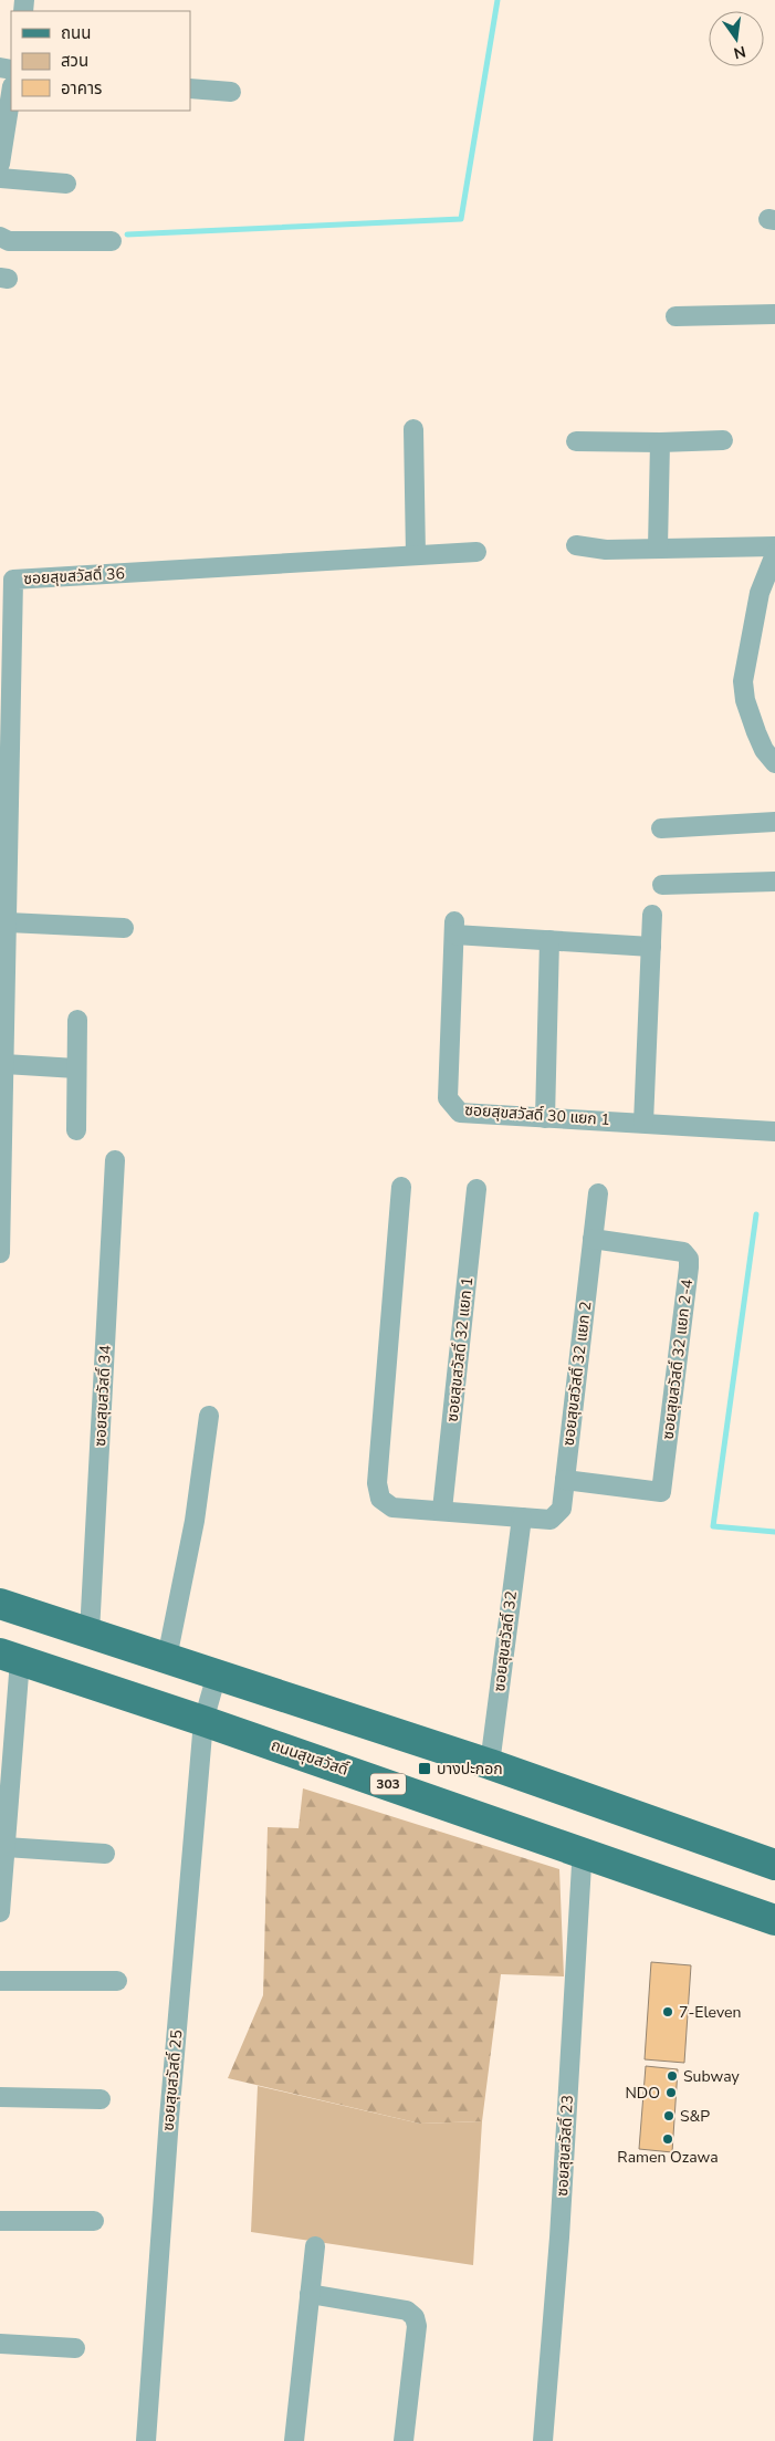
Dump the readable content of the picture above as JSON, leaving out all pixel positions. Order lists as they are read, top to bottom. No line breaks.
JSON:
{"streets":{"main road":["ถนนสุขสวัสดิ์","303"],"street":["ซอยสุขสวัสดิ์ 36","ซอยสุขสวัสดิ์ 30 แยก 1","ซอยสุขสวัสดิ์ 32 แยก 1","ซอยสุขสวัสดิ์ 32 แยก 2-4","ซอยสุขสวัสดิ์ 32 แยก 2","ซอยสุขสวัสดิ์ 34","ซอยสุขสวัสดิ์ 32","ซอยสุขสวัสดิ์ 25","ซอยสุขสวัสดิ์ 23"]},"crossings":[["ซอยสุขสวัสดิ์ 32 แยก 1","ซอยสุขสวัสดิ์ 32 แยก 2"],["ซอยสุขสวัสดิ์ 32 แยก 2-4","ซอยสุขสวัสดิ์ 32 แยก 2"],["ซอยสุขสวัสดิ์ 32 แยก 2","ซอยสุขสวัสดิ์ 32"],["ถนนสุขสวัสดิ์","ซอยสุขสวัสดิ์ 25"],["ถนนสุขสวัสดิ์","ซอยสุขสวัสดิ์ 23"]],"places":{"transit":["บางปะกอก"],"other":["7-Eleven","Subway","NDO","S&P","Ramen Ozawa"]},"legend":["ถนน","สวน","อาคาร"],"north":"bottom"}
